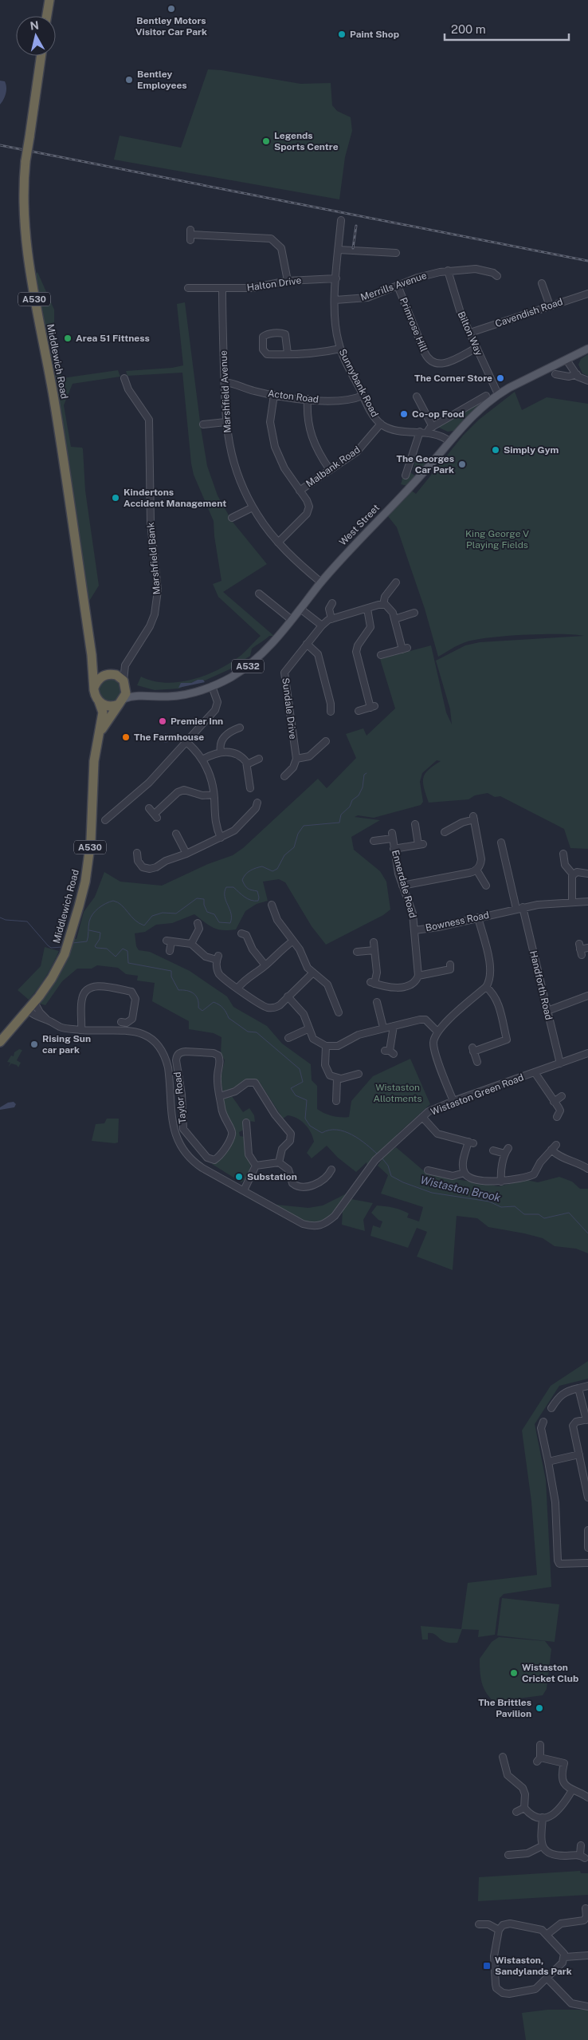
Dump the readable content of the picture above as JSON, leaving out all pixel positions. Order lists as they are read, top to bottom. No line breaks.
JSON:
{"streets":{"highway":["A530","Middlewich Road"],"main road":["West Street","A532"],"street":["Halton Drive","Merrills Avenue","Cavendish Road","Primrose Hill","Bilton Way","Sunnybank Road","Marshfield Avenue","Acton Road","Malbank Road","Marshfield Bank","Sundale Drive","Ennerdale Road","Bowness Road","Handforth Road","Wistaston Green Road","Taylor Road"]},"crossings":[["Halton Drive","Sunnybank Road"],["Halton Drive","Marshfield Avenue"],["Merrills Avenue","Primrose Hill"],["Merrills Avenue","Bilton Way"],["Merrills Avenue","Sunnybank Road"],["Cavendish Road","Bilton Way"],["Primrose Hill","Bilton Way"],["Bilton Way","West Street"],["Middlewich Road","West Street"],["Middlewich Road","Marshfield Bank"],["Middlewich Road","Wistaston Green Road"],["Sunnybank Road","Acton Road"],["Sunnybank Road","Malbank Road"],["Sunnybank Road","West Street"],["Marshfield Avenue","Acton Road"],["Marshfield Avenue","West Street"],["West Street","Marshfield Bank"],["Ennerdale Road","Bowness Road"],["Bowness Road","Handforth Road"],["Handforth Road","Wistaston Green Road"]],"water":["Wistaston Brook"],"parks":["King George V Playing Fields","Wistaston Allotments"],"places":{"other":["Bentley Motors Visitor Car Park","Paint Shop","Bentley Employees","Legends Sports Centre","Area 51 Fittness","The Corner Store","Co-op Food","Simply Gym","The Georges Car Park","Kindertons Accident Management","Premier Inn","The Farmhouse","Rising Sun car park","Substation","Wistaston Cricket Club","The Brittles Pavilion"],"transit":["Wistaston, Sandylands Park"]},"scale_bar":"200 m","north":"top"}
